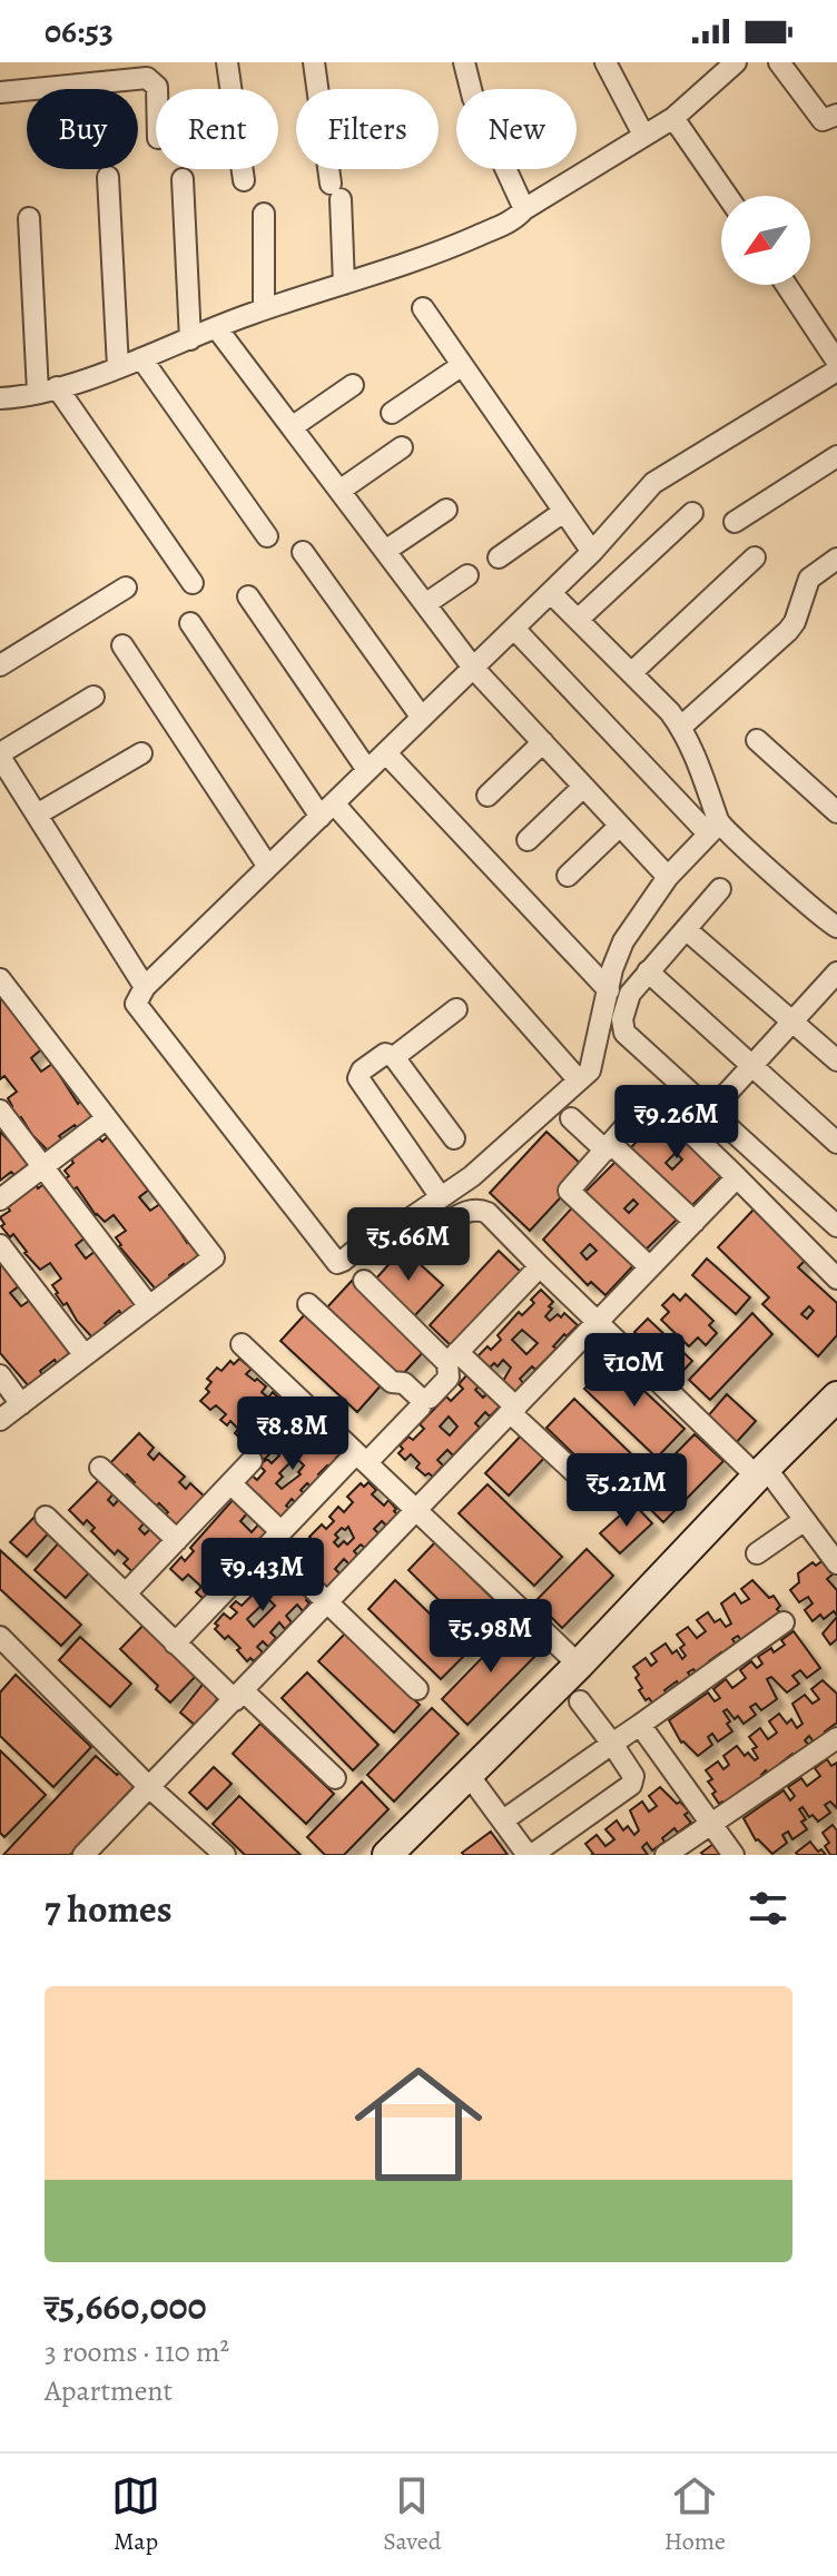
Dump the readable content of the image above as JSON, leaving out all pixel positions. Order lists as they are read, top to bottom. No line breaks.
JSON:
{"north":"bottom left","page":{"status":"06:53","chip":["Buy","Rent","Filters","New"],"price":["₹9.26M","₹5.66M","₹10M","₹8.8M","₹5.21M","₹9.43M","₹5.98M"],"heading":"7 homes","list":[{"name":"₹5,660,000","note":"3 rooms · 110 m² · Apartment"}],"tabs":["Map","Saved","Home"]}}
